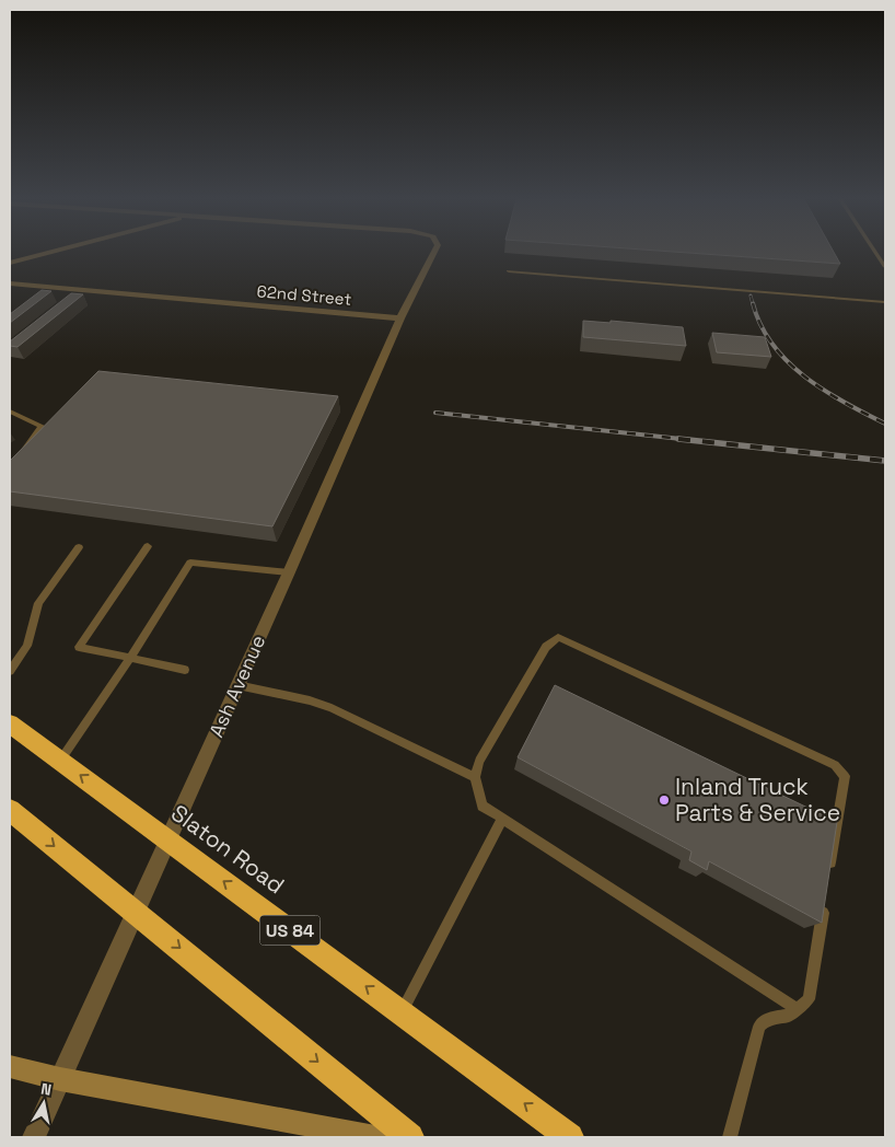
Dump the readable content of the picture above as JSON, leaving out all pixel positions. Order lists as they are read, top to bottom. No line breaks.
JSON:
{"streets":{"highway":["Slaton Road","US 84"],"street":["62nd Street","Ash Avenue"]},"crossings":[["62nd Street","Ash Avenue"],["Ash Avenue","Slaton Road"]],"places":["Inland Truck Parts & Service"],"north":"top"}
